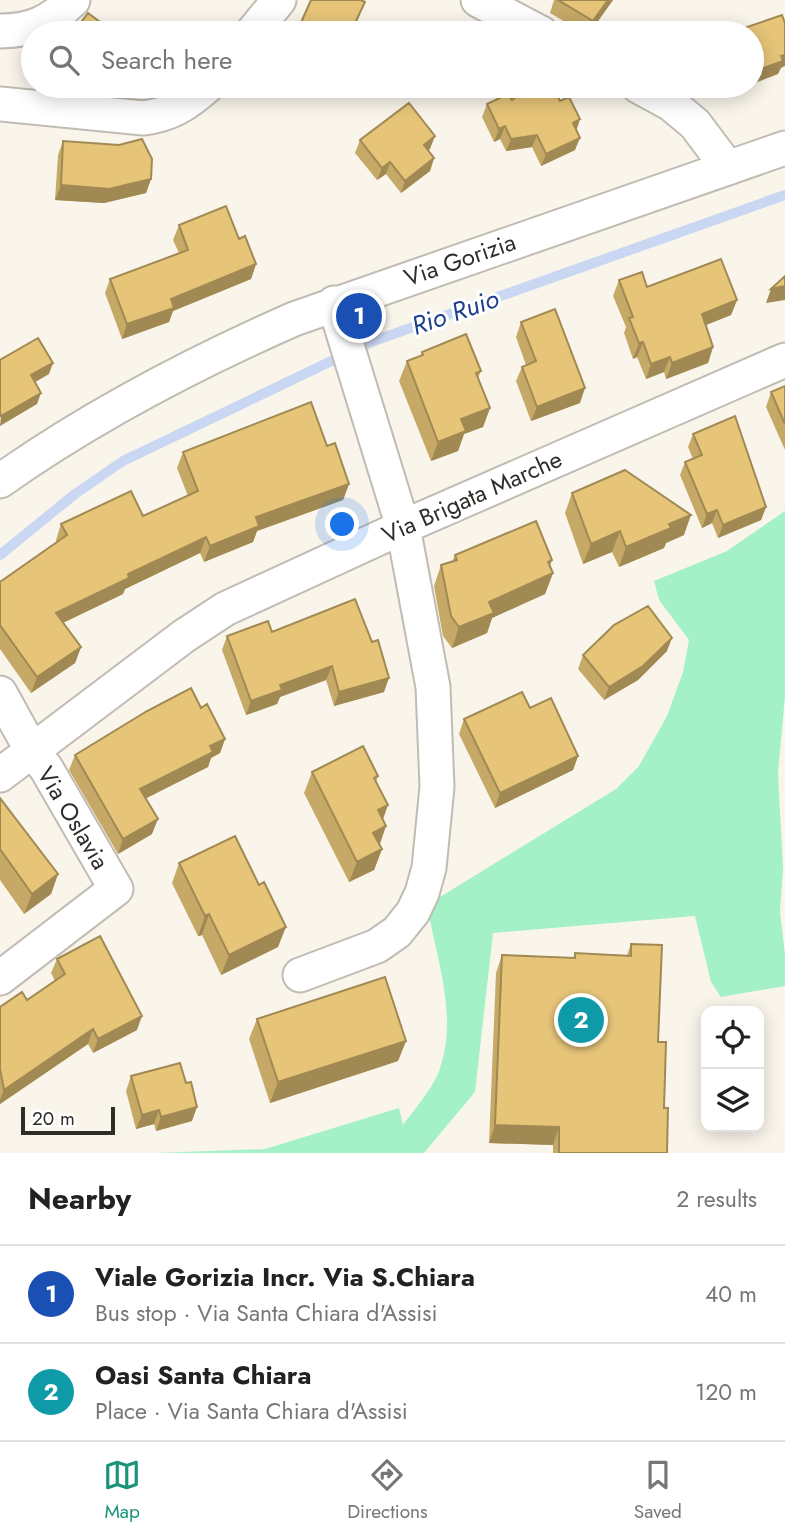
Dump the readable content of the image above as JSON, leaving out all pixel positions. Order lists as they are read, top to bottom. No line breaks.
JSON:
{"streets":{"street":["Via Gorizia","Via Brigata Marche","Via Oslavia"]},"crossings":[["Via Brigata Marche","Via Oslavia"]],"water":["Rio Ruio"],"scale_bar":"20 m","page":{"search":"Search here","pins":["1","2"],"scale":"20 m","heading":["Nearby","2 results"],"list":[{"mark":"1","name":"Viale Gorizia Incr. Via S.Chiara","note":"Bus stop · Via Santa Chiara d'Assisi","value":"40 m"},{"mark":"2","name":"Oasi Santa Chiara","note":"Place · Via Santa Chiara d'Assisi","value":"120 m"}],"nav":["Map","Directions","Saved"]}}
